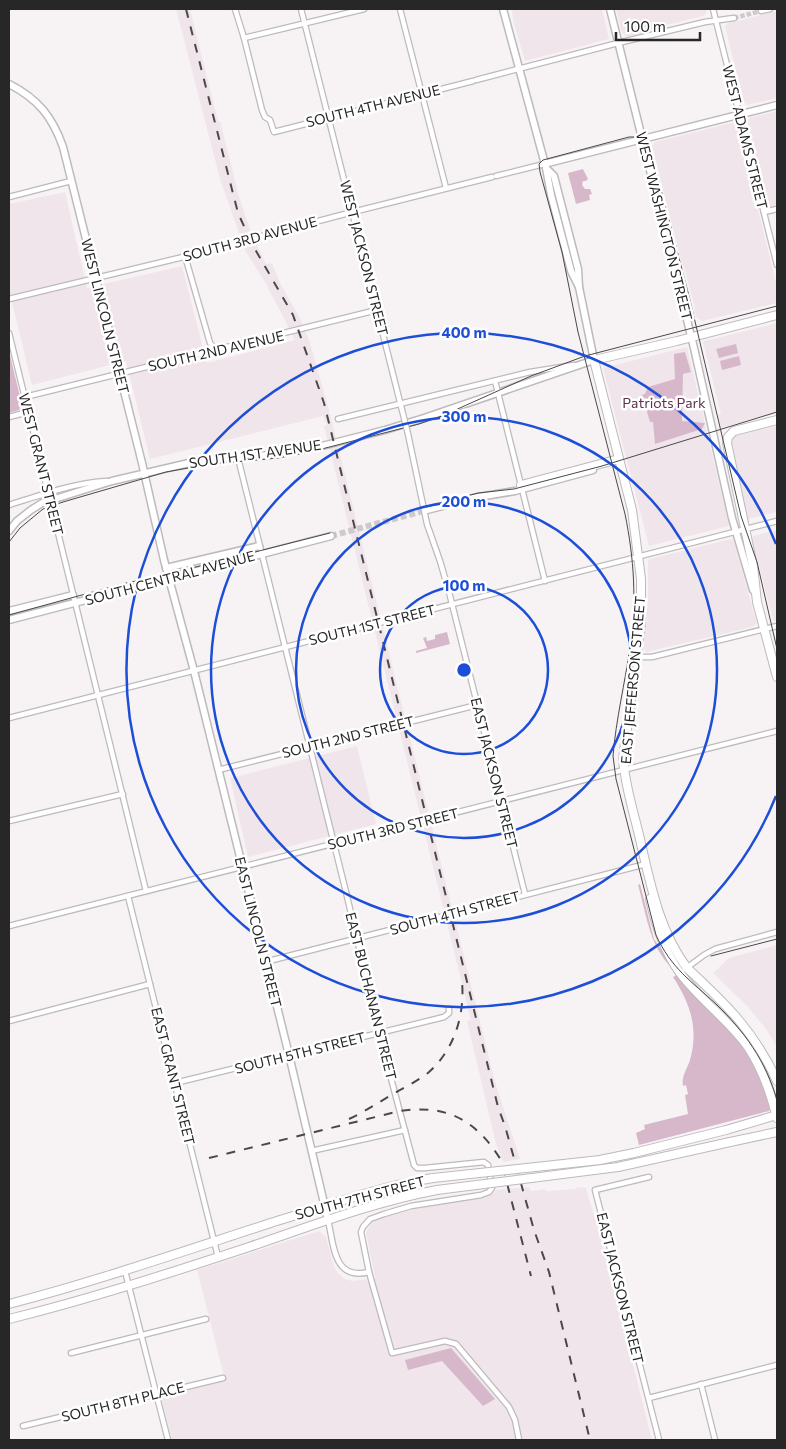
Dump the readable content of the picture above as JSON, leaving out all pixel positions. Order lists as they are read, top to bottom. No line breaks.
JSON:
{"streets":{"main road":["WEST WASHINGTON STREET","SOUTH 3RD AVENUE","WEST LINCOLN STREET","SOUTH 1ST AVENUE","SOUTH CENTRAL AVENUE","EAST JEFFERSON STREET","EAST LINCOLN STREET","SOUTH 7TH STREET"],"street":["SOUTH 4TH AVENUE","WEST ADAMS STREET","WEST JACKSON STREET","SOUTH 2ND AVENUE","WEST GRANT STREET","SOUTH 1ST STREET","SOUTH 2ND STREET","EAST JACKSON STREET","SOUTH 3RD STREET","SOUTH 4TH STREET","EAST BUCHANAN STREET","SOUTH 5TH STREET","EAST GRANT STREET","SOUTH 8TH PLACE"]},"crossings":[["SOUTH 4TH AVENUE","WEST ADAMS STREET"],["SOUTH 4TH AVENUE","WEST WASHINGTON STREET"],["SOUTH 4TH AVENUE","WEST JACKSON STREET"],["WEST ADAMS STREET","SOUTH 3RD AVENUE"],["WEST WASHINGTON STREET","SOUTH 3RD AVENUE"],["WEST WASHINGTON STREET","SOUTH 1ST AVENUE"],["WEST WASHINGTON STREET","SOUTH 1ST STREET"],["SOUTH 3RD AVENUE","WEST JACKSON STREET"],["SOUTH 3RD AVENUE","WEST LINCOLN STREET"],["WEST JACKSON STREET","SOUTH 2ND AVENUE"],["WEST JACKSON STREET","SOUTH 1ST AVENUE"],["WEST JACKSON STREET","EAST JACKSON STREET"],["WEST LINCOLN STREET","SOUTH 2ND AVENUE"],["WEST LINCOLN STREET","SOUTH 1ST AVENUE"],["WEST LINCOLN STREET","EAST LINCOLN STREET"],["SOUTH 2ND AVENUE","WEST GRANT STREET"],["SOUTH 1ST AVENUE","WEST GRANT STREET"],["SOUTH 1ST AVENUE","EAST JEFFERSON STREET"],["SOUTH 1ST AVENUE","EAST BUCHANAN STREET"],["WEST GRANT STREET","SOUTH CENTRAL AVENUE"],["SOUTH CENTRAL AVENUE","EAST LINCOLN STREET"],["SOUTH CENTRAL AVENUE","EAST BUCHANAN STREET"],["SOUTH 1ST STREET","EAST JEFFERSON STREET"],["SOUTH 1ST STREET","EAST JACKSON STREET"],["SOUTH 1ST STREET","EAST LINCOLN STREET"],["SOUTH 1ST STREET","EAST BUCHANAN STREET"],["EAST JEFFERSON STREET","SOUTH 3RD STREET"],["EAST JEFFERSON STREET","SOUTH 4TH STREET"],["EAST JEFFERSON STREET","SOUTH 7TH STREET"],["SOUTH 2ND STREET","EAST JACKSON STREET"],["SOUTH 2ND STREET","EAST LINCOLN STREET"],["SOUTH 2ND STREET","EAST BUCHANAN STREET"],["EAST JACKSON STREET","SOUTH 3RD STREET"],["EAST JACKSON STREET","SOUTH 4TH STREET"],["SOUTH 3RD STREET","EAST LINCOLN STREET"],["SOUTH 3RD STREET","EAST BUCHANAN STREET"],["SOUTH 3RD STREET","EAST GRANT STREET"],["SOUTH 4TH STREET","EAST LINCOLN STREET"],["SOUTH 4TH STREET","EAST BUCHANAN STREET"],["EAST LINCOLN STREET","EAST BUCHANAN STREET"],["EAST LINCOLN STREET","SOUTH 5TH STREET"],["EAST LINCOLN STREET","SOUTH 7TH STREET"],["EAST BUCHANAN STREET","SOUTH 5TH STREET"],["SOUTH 5TH STREET","EAST GRANT STREET"],["EAST GRANT STREET","SOUTH 7TH STREET"]],"parks":["Patriots Park"],"scale_bar":"100 m","rings":["400 m","300 m","200 m","100 m"]}
